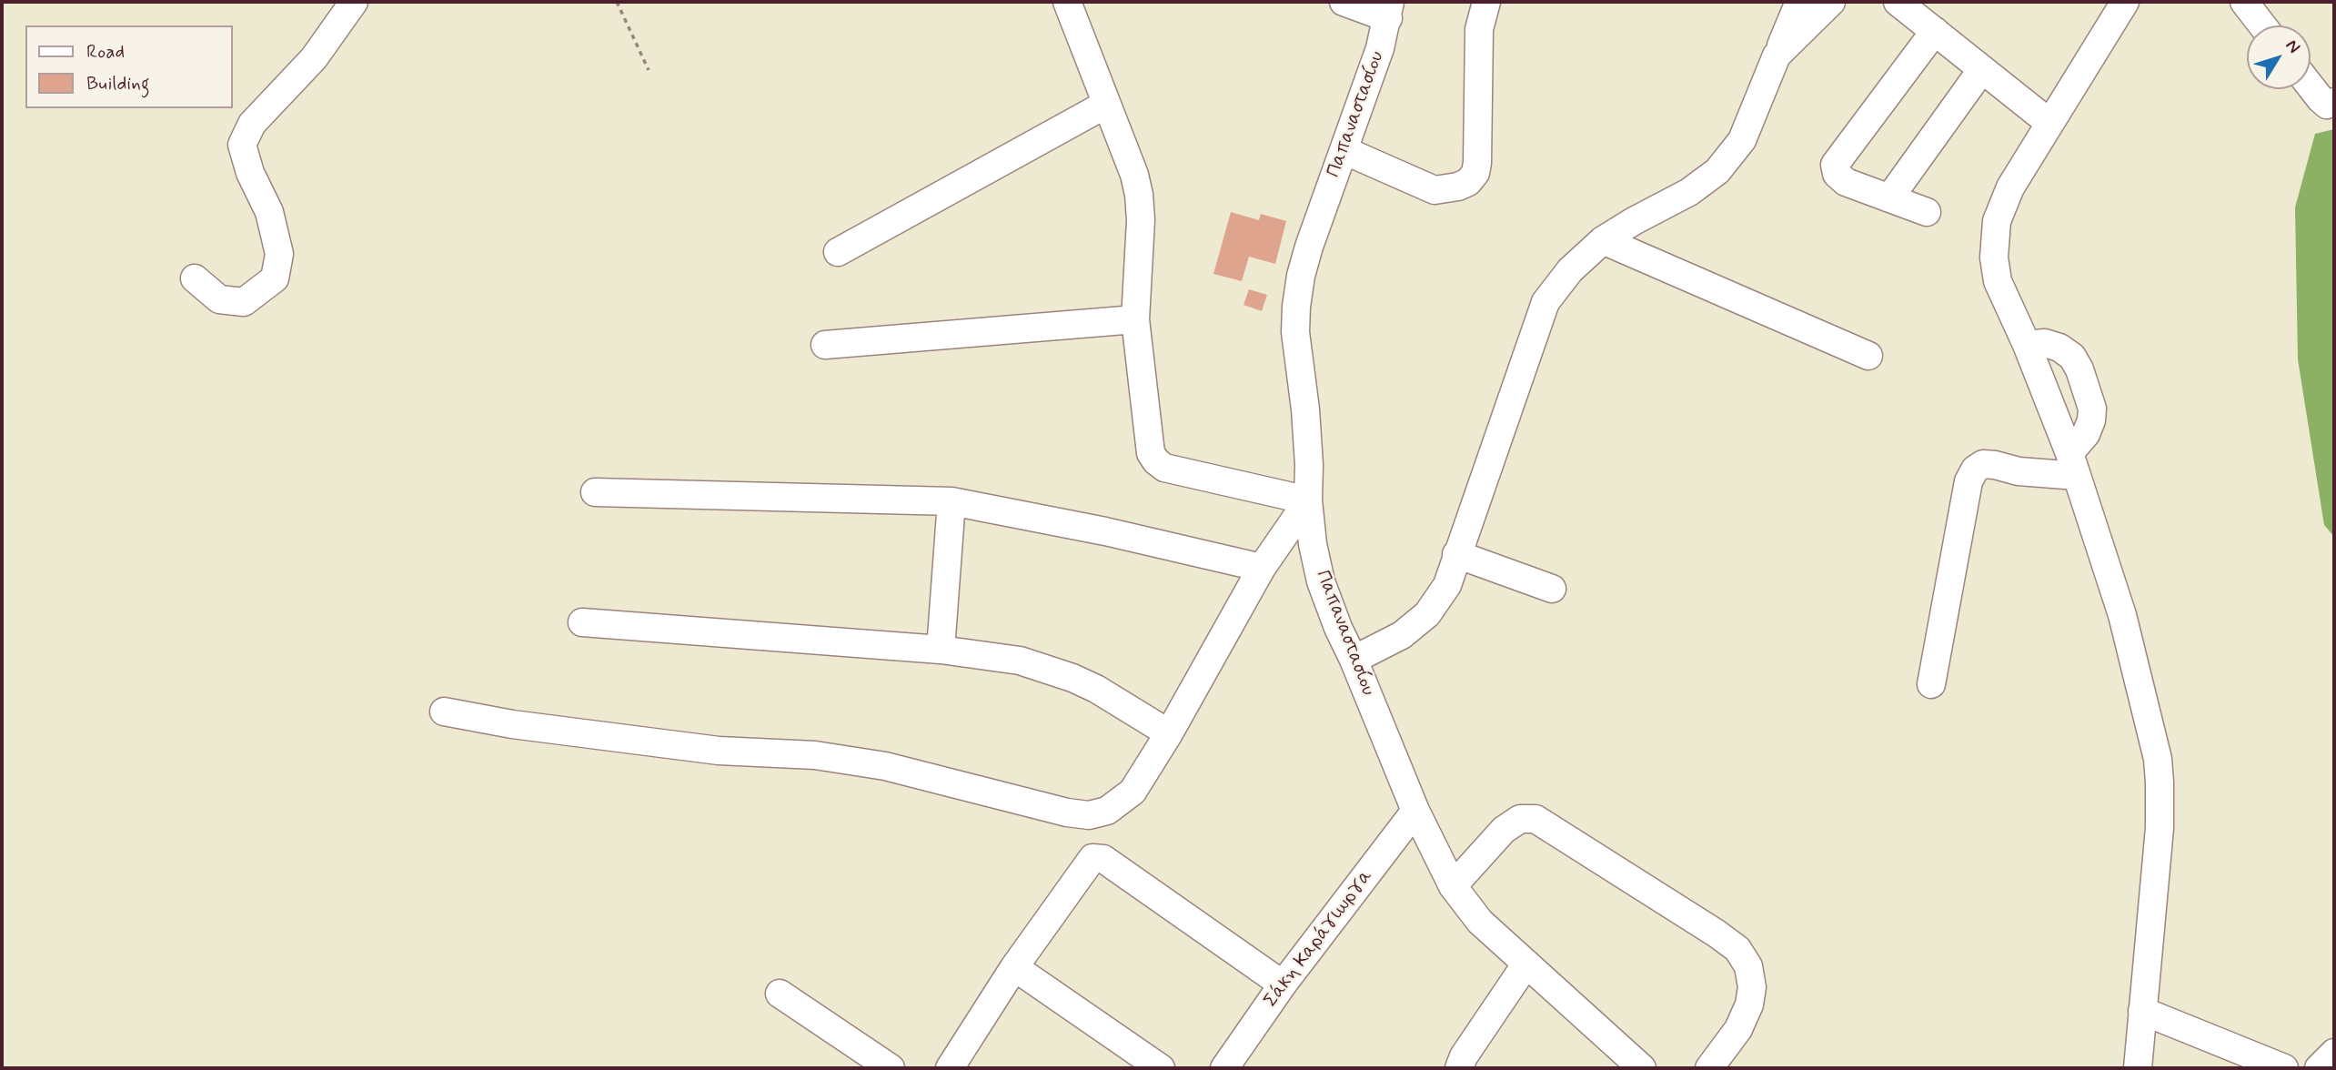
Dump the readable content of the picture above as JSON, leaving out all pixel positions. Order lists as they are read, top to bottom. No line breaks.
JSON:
{"streets":{"street":["Παπαναστασίου","Σάκη Καράγιωργα"]},"crossings":[["Παπαναστασίου","Σάκη Καράγιωργα"]],"legend":["Road","Building"],"north":"top right"}
